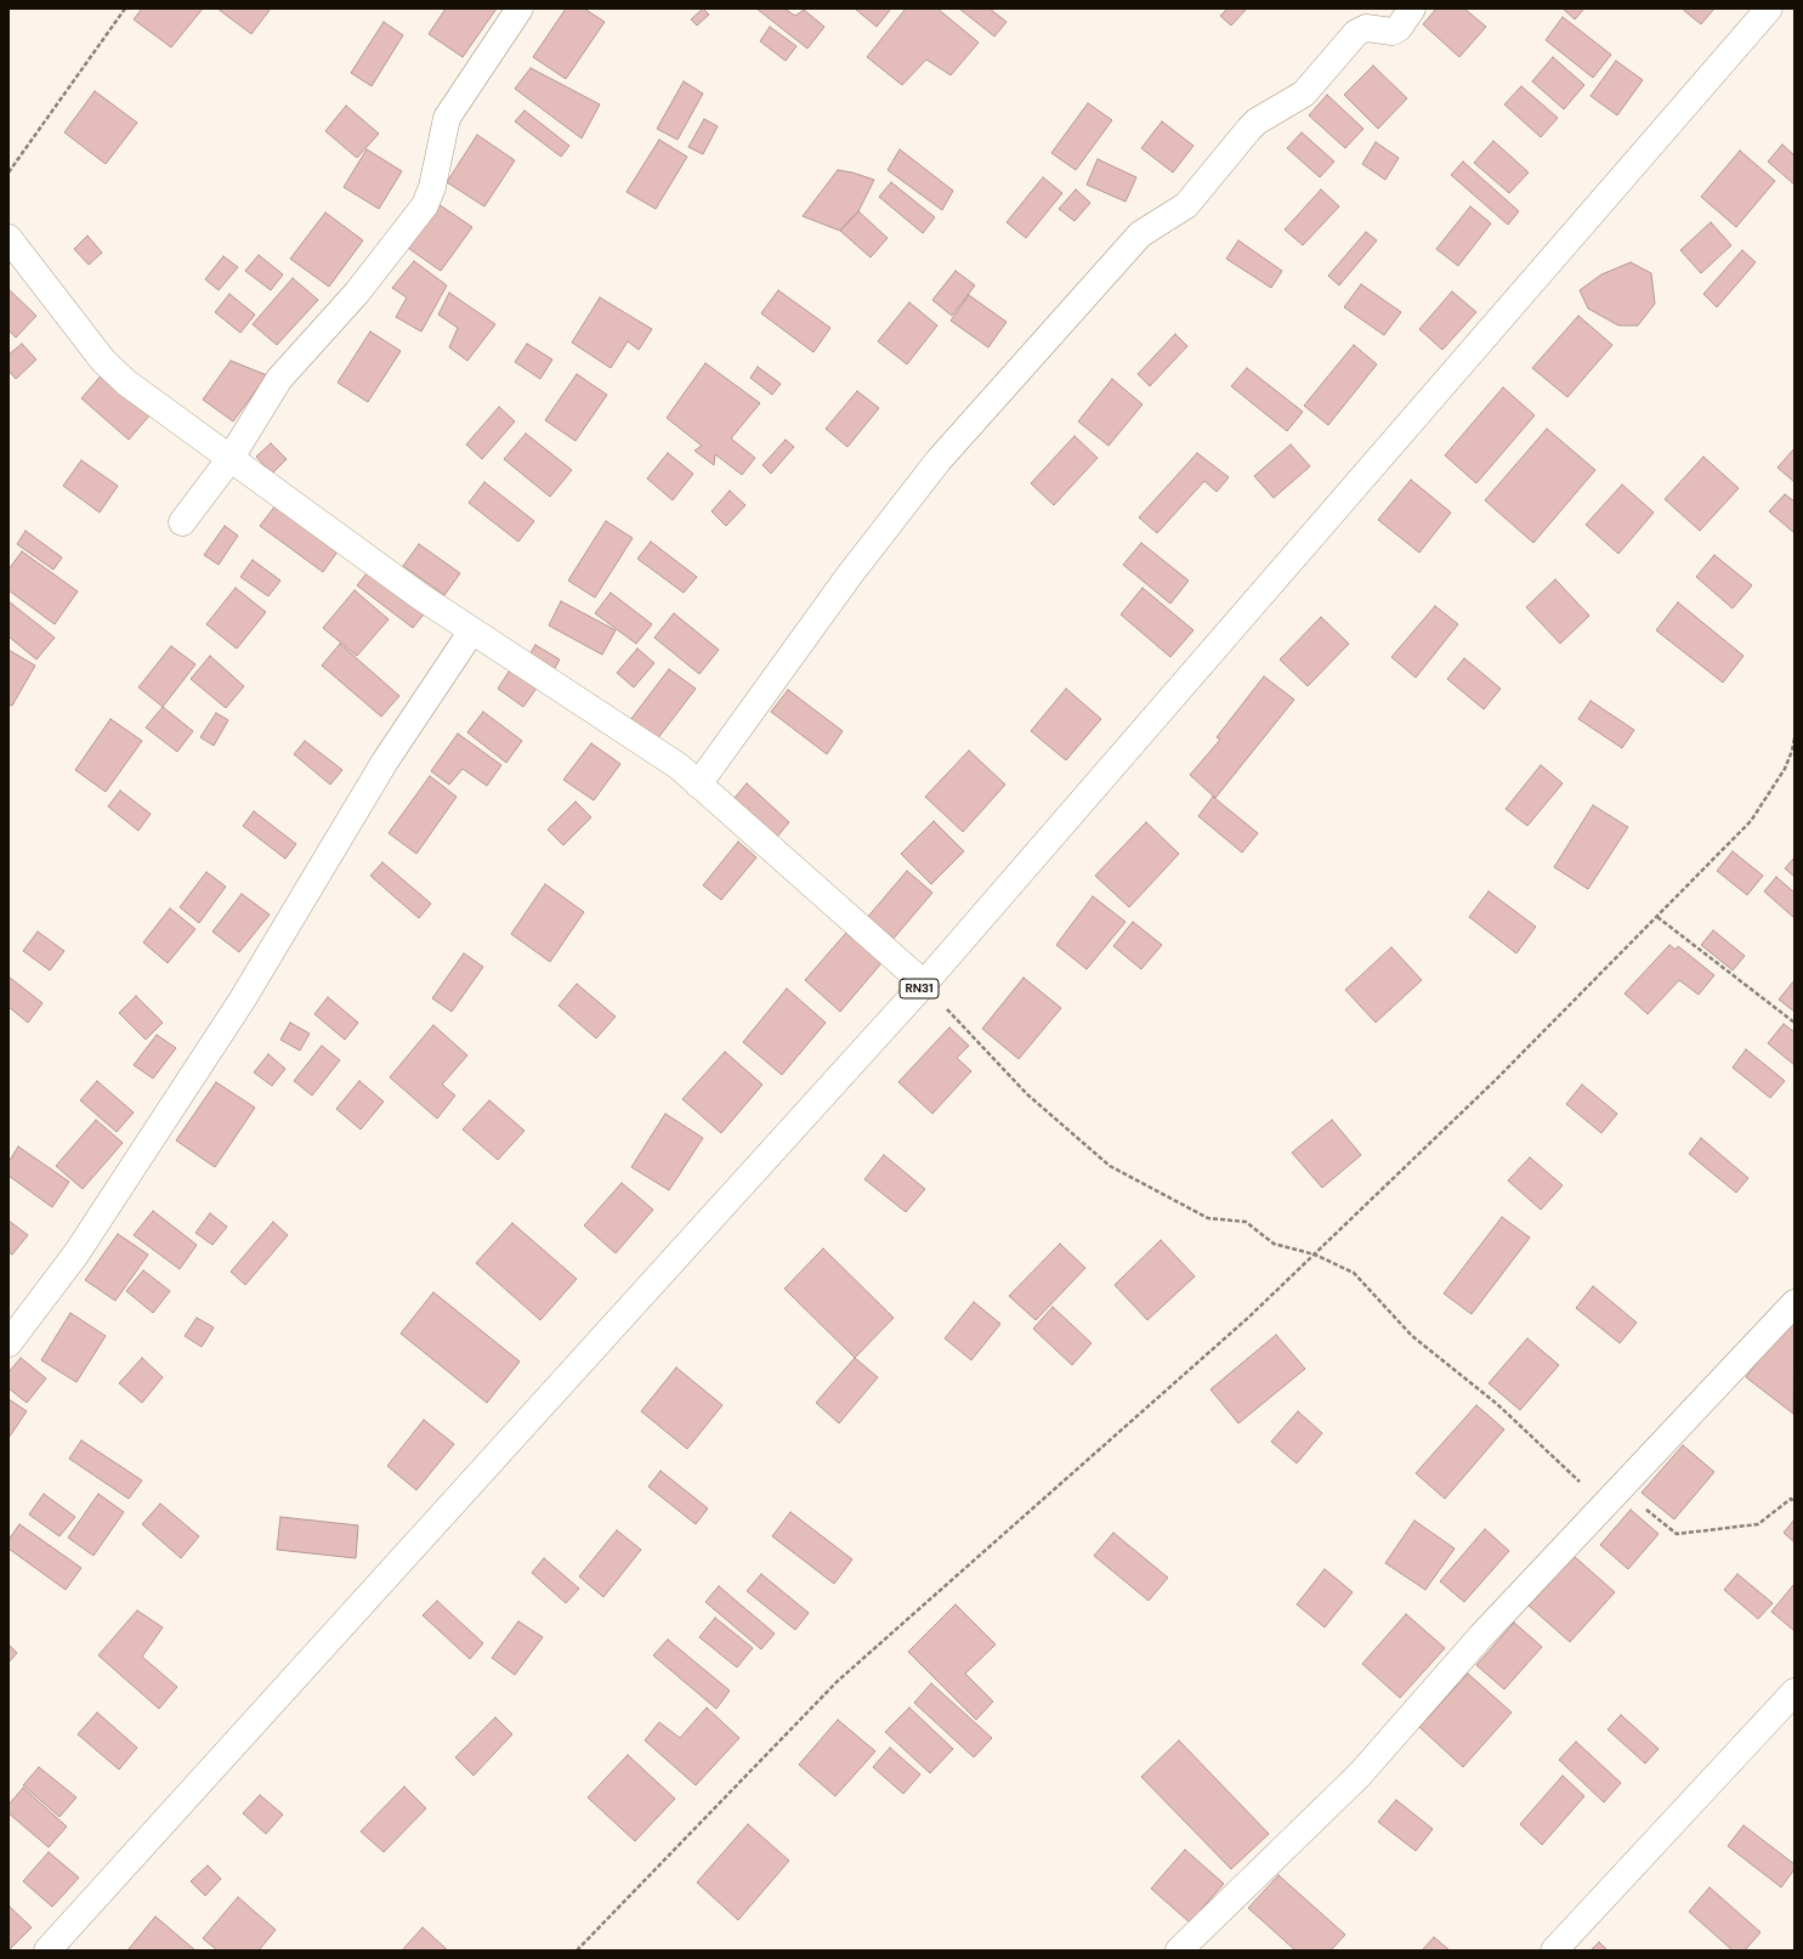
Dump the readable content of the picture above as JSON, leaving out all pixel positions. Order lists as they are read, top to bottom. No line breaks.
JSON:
{"streets":{"street":["RN31"]}}
